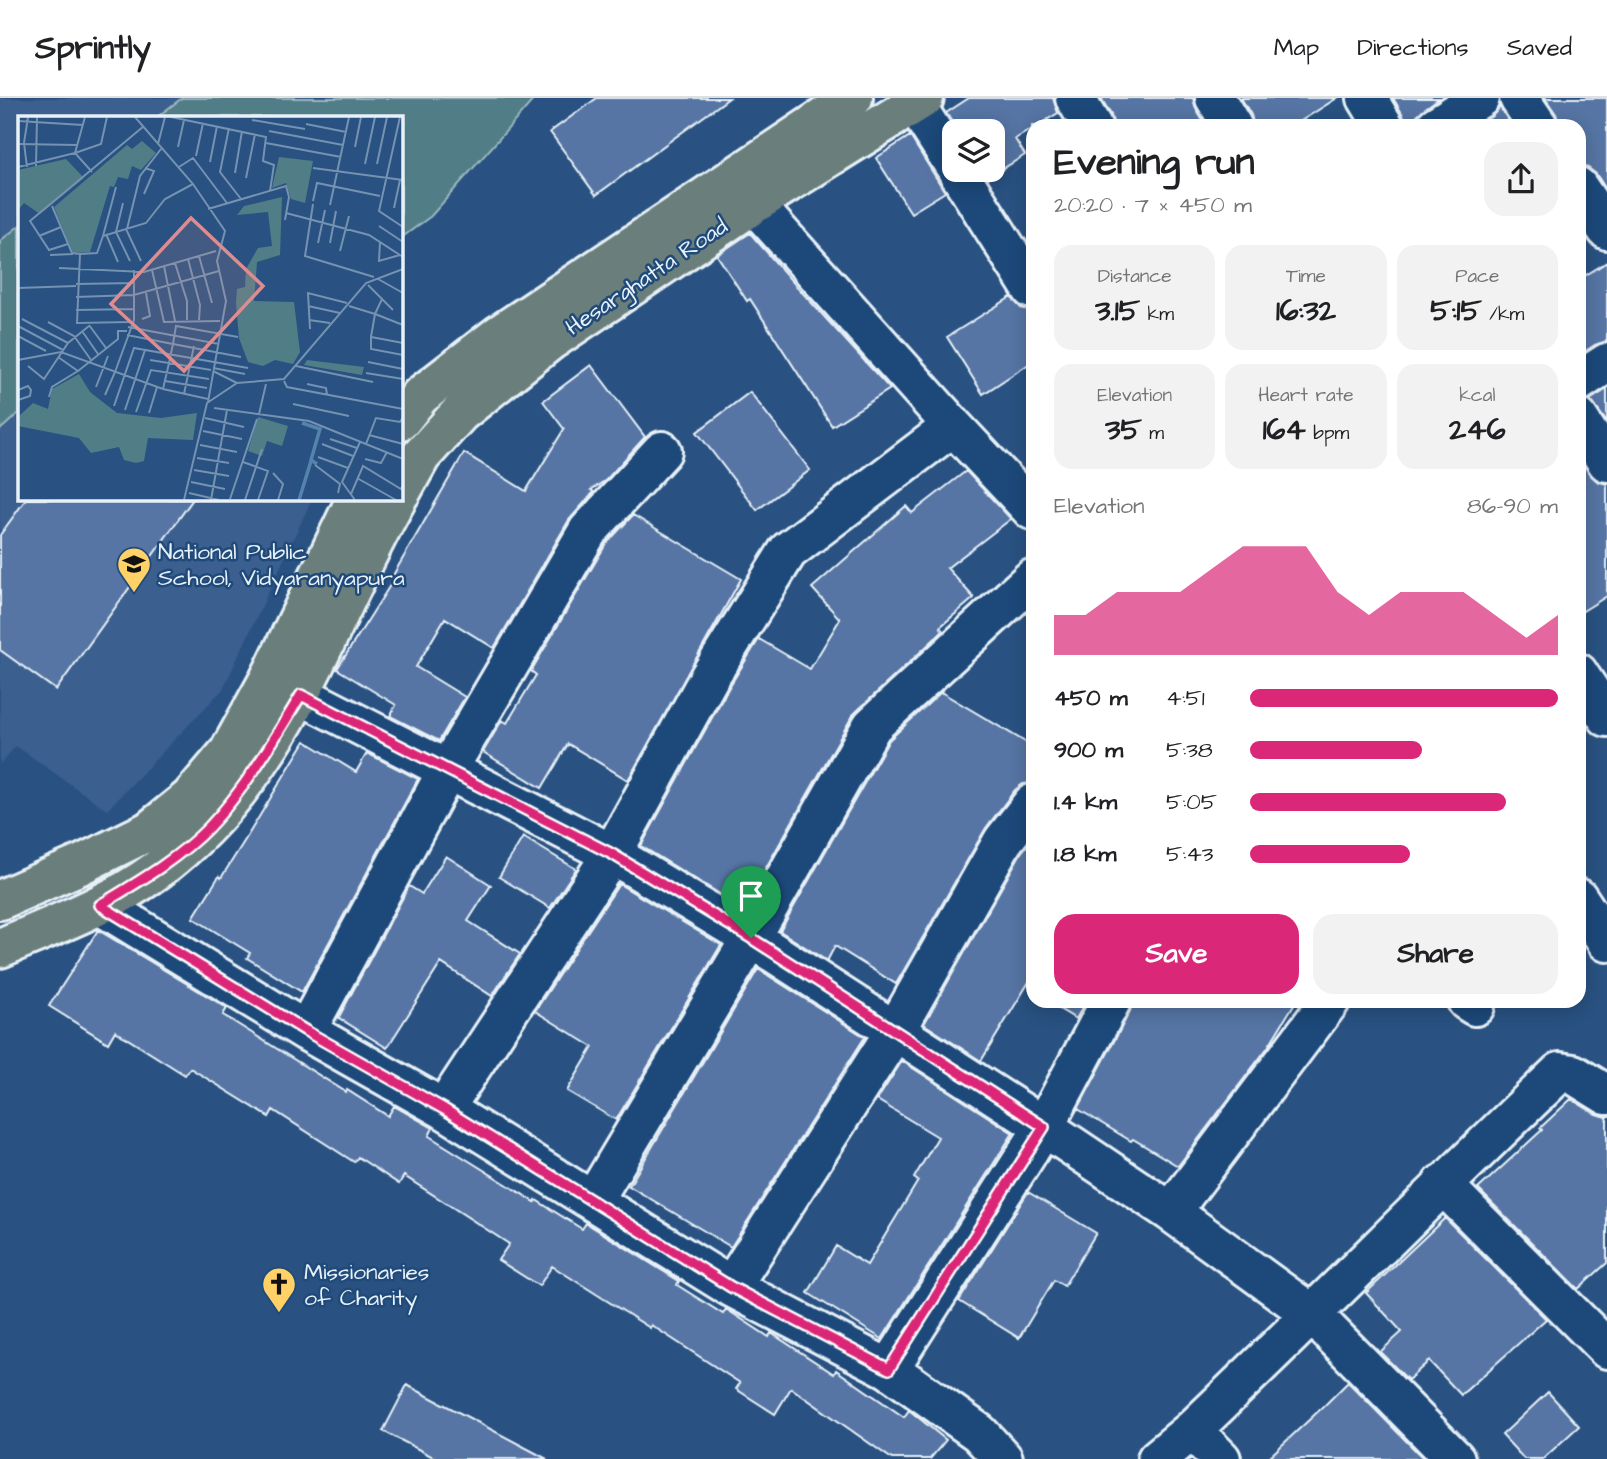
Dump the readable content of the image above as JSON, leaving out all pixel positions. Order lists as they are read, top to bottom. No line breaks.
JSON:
{"streets":{"main road":["Hesarghatta Road"]},"places":{"school or university":["National Public School, Vidyaranyapura"],"church":["Missionaries of Charity"]},"page":{"header":"Sprintly","nav":["Map","Directions","Saved"],"heading":["Evening run","20:20 · 7 × 450 m"],"stats":[["Distance","3.15 km"],["Time","16:32"],["Pace","5:15 /km"],["Elevation","35 m"],["Heart rate","164 bpm"],["kcal","246"]],"chart":["Elevation","86–90 m"],"list":[{"name":"450 m","note":"4:51"},{"name":"900 m","note":"5:38"},{"name":"1.4 km","note":"5:05"},{"name":"1.8 km","note":"5:43"}],"buttons":["Save","Share"]}}
